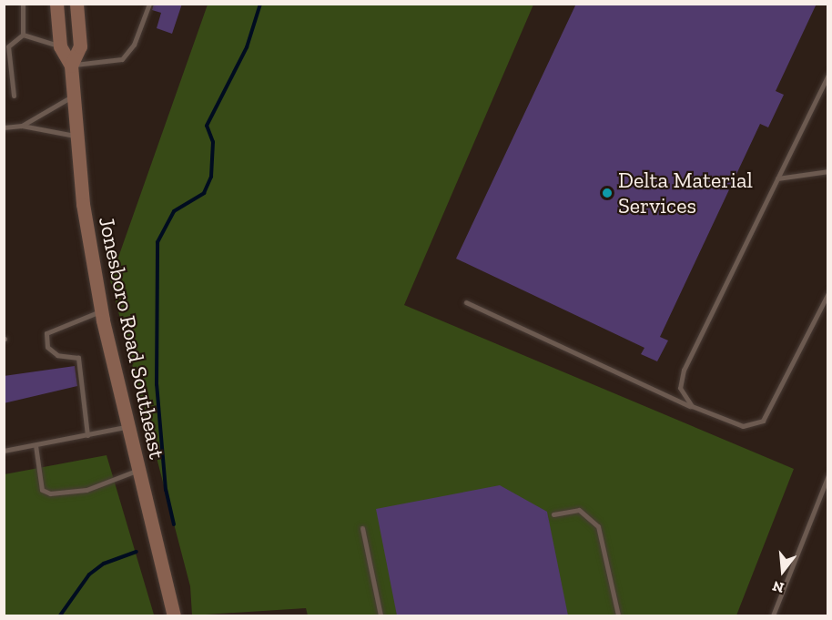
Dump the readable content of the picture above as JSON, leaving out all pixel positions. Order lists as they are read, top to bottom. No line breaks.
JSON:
{"streets":{"main road":["Jonesboro Road Southeast"]},"places":["Delta Material Services"],"north":"bottom"}
